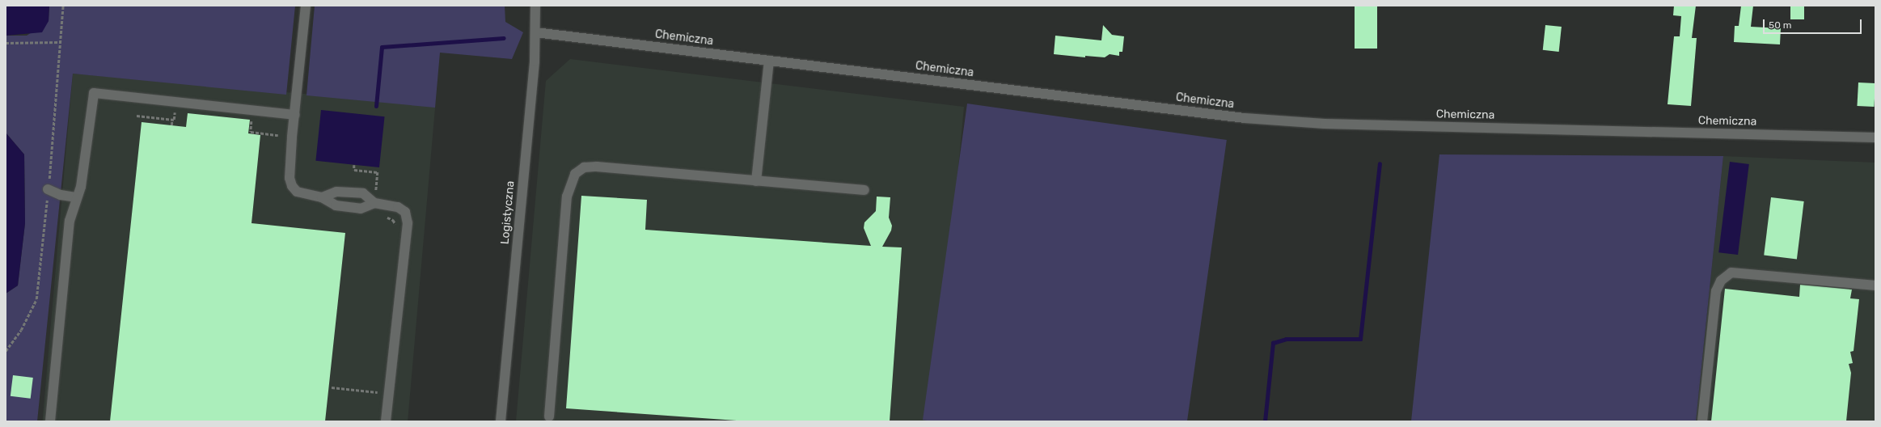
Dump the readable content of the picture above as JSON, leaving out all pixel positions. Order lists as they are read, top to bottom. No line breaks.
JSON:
{"streets":{"street":["Chemiczna","Logistyczna"]},"crossings":[["Chemiczna","Logistyczna"]],"scale_bar":"50 m"}
